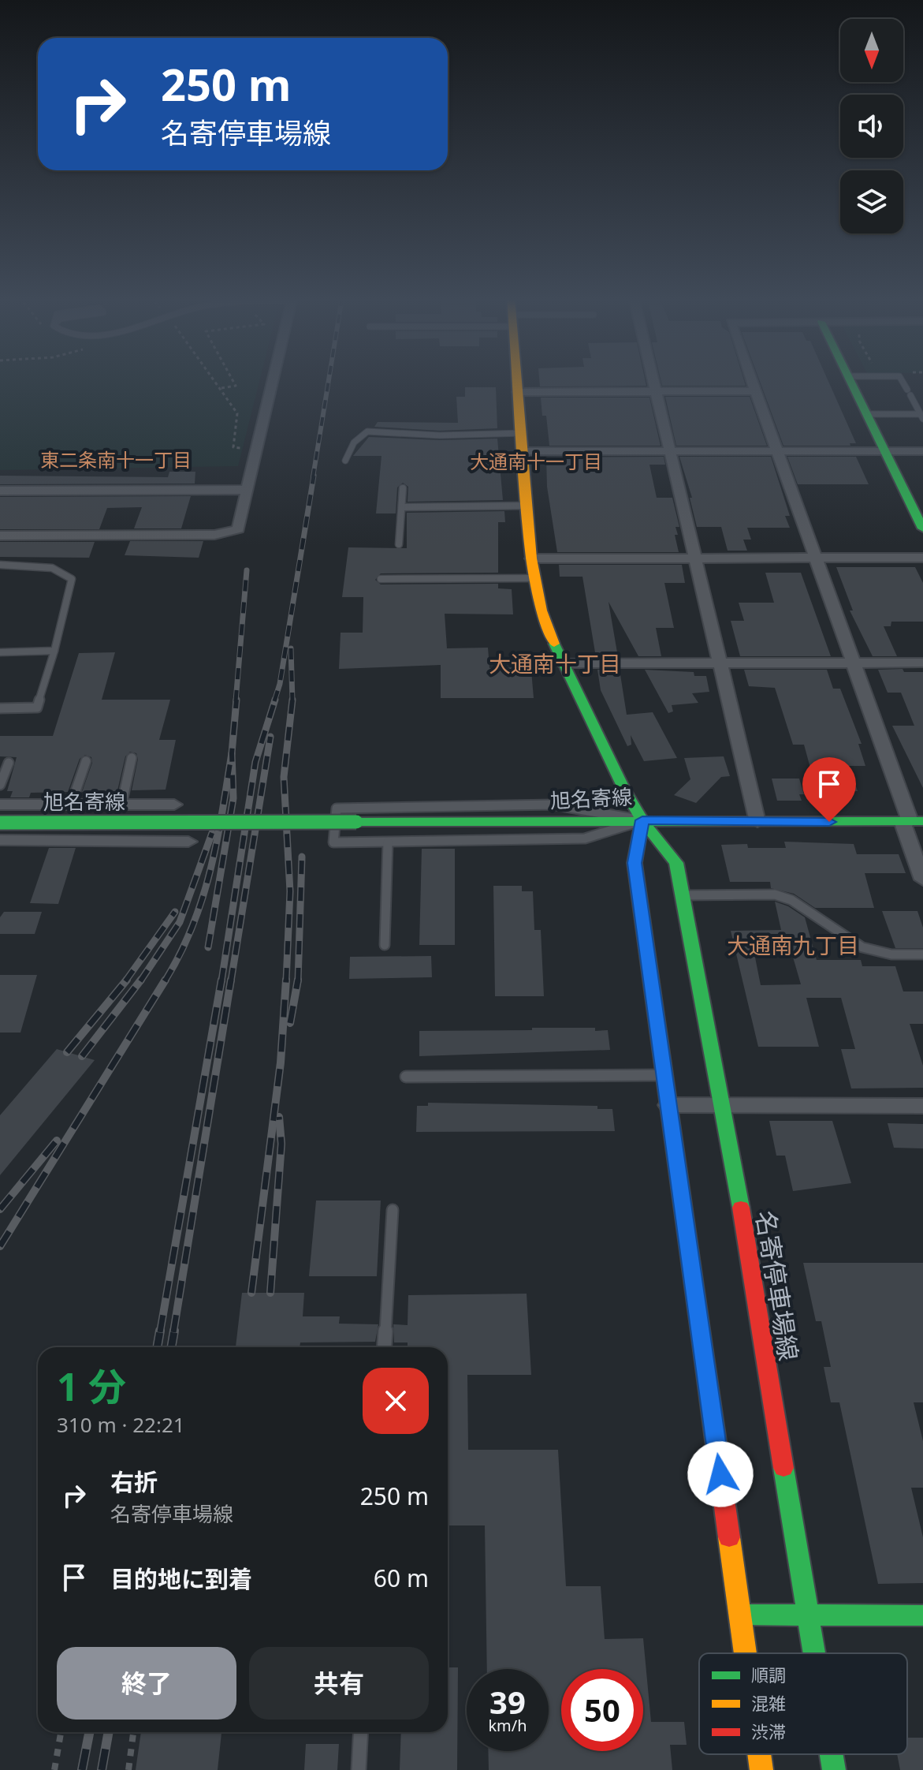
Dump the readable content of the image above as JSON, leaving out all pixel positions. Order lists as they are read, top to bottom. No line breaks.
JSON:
{"streets":{"main road":["旭名寄線","名寄停車場線"]},"crossings":[["旭名寄線","名寄停車場線"]],"districts":["東二条南十一丁目","大通南十一丁目","大通南十丁目","大通南九丁目"],"legend":["順調","混雑","渋滞"],"north":"bottom","page":{"turn":["250 m","名寄停車場線"],"heading":["1 分","310 m · 22:21"],"list":[{"name":"右折","note":"名寄停車場線","value":"250 m"},{"name":"目的地に到着","value":"60 m"}],"buttons":["終了","共有"],"speed":"39 km/h","limit":"50"}}
